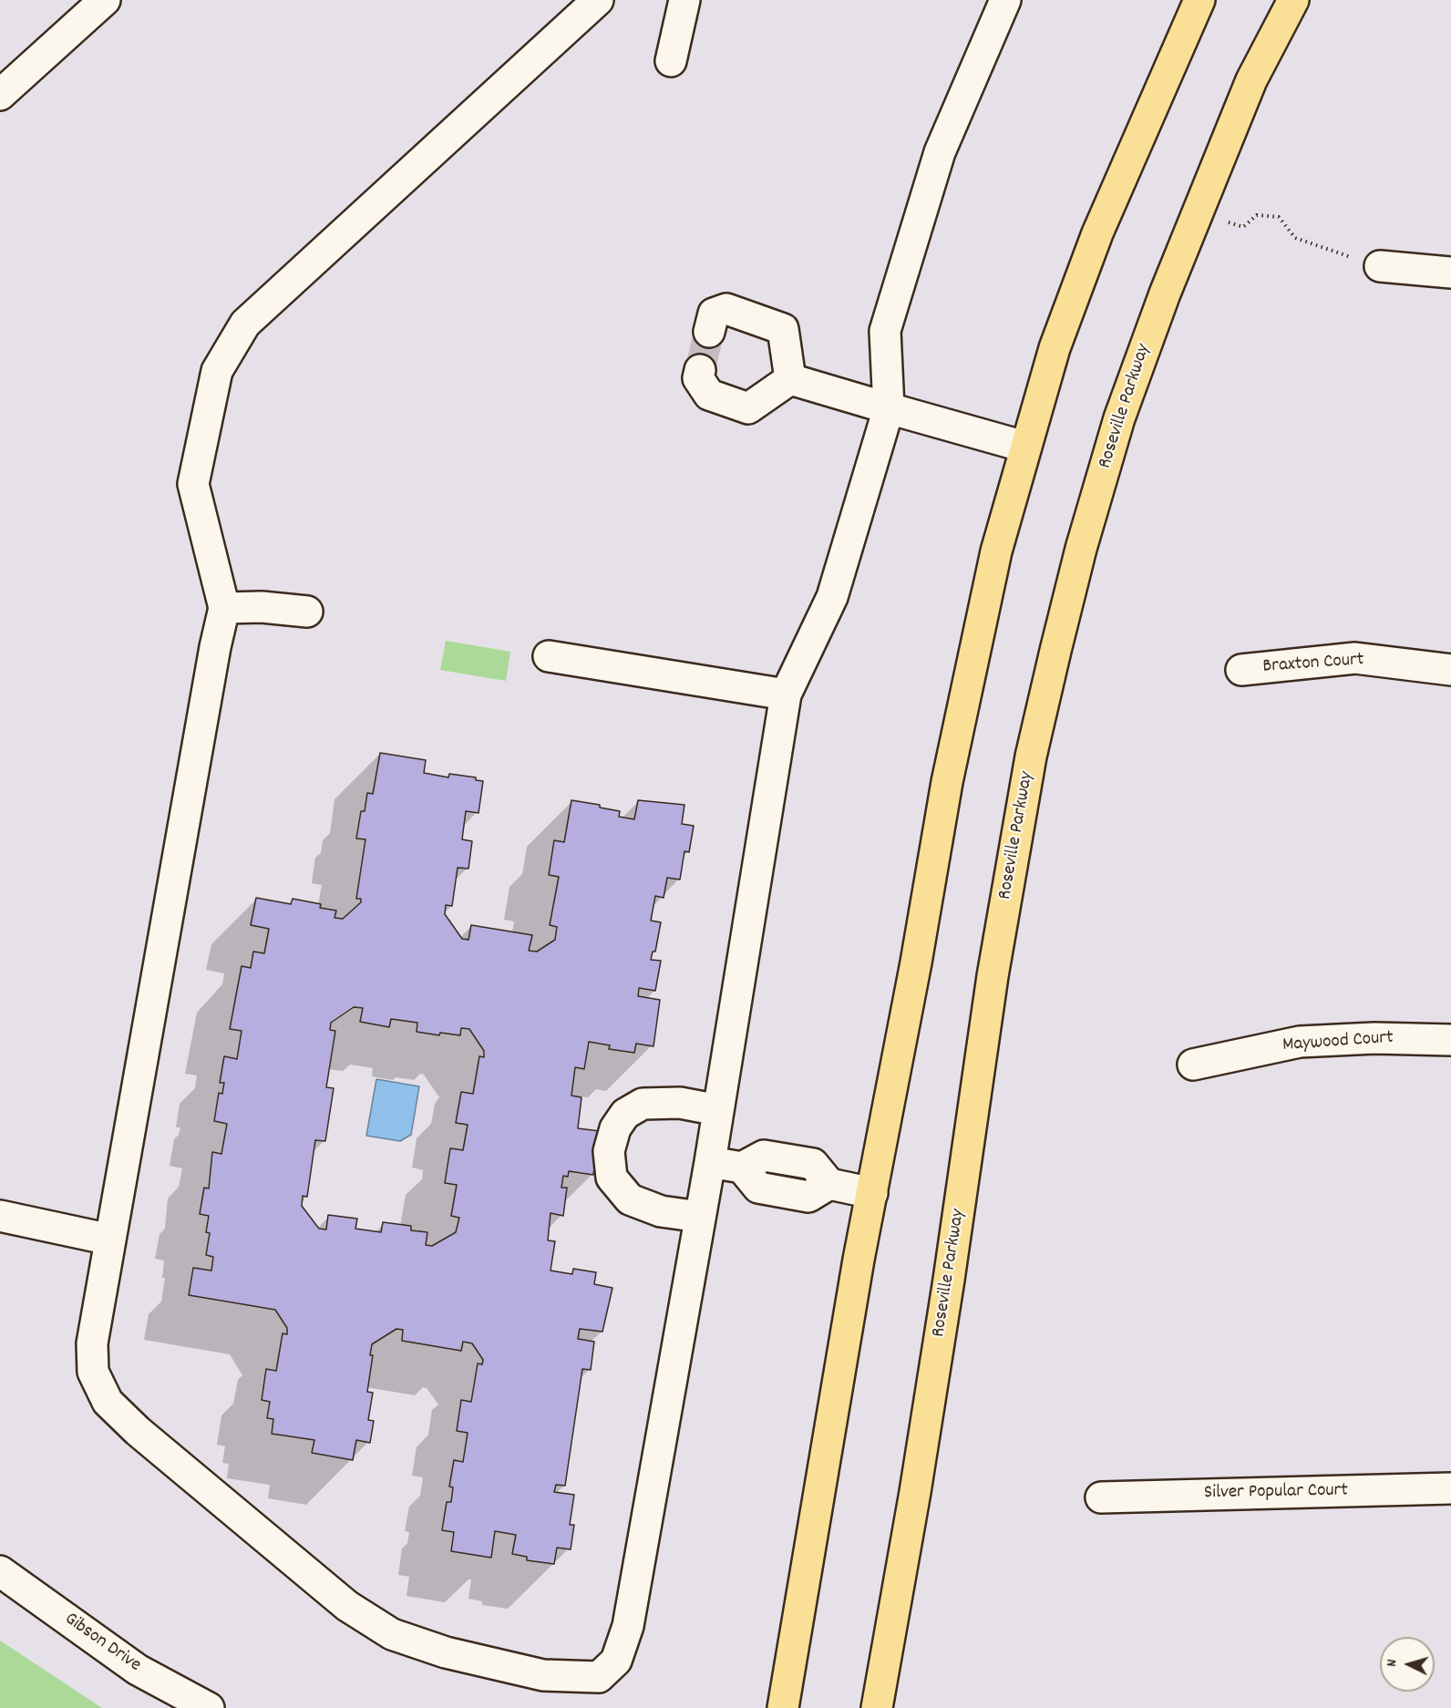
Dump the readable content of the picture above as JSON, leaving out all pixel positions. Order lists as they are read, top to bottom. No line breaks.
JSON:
{"streets":{"main road":["Roseville Parkway"],"street":["Braxton Court","Maywood Court","Silver Popular Court","Gibson Drive"]},"north":"left"}
